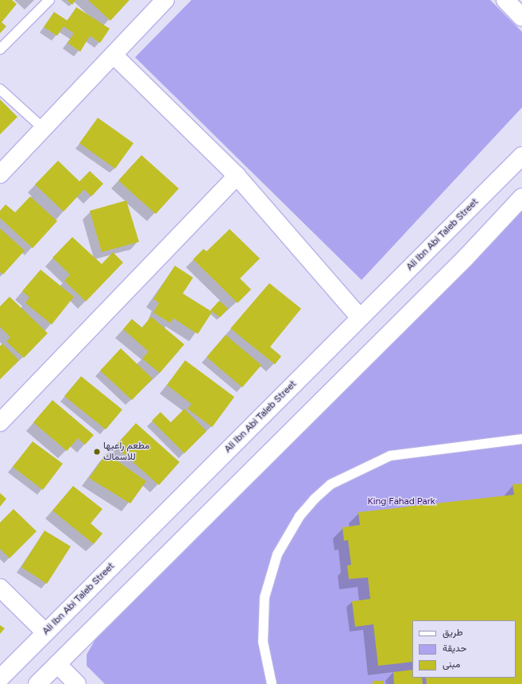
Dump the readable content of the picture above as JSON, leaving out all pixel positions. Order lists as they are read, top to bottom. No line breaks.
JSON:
{"streets":{"street":["Ali Ibn Abi Taleb Street"]},"parks":["King Fahad Park"],"places":["مطعم راعيها للاسماك"],"legend":["طريق","حديقة","مبنى"]}
